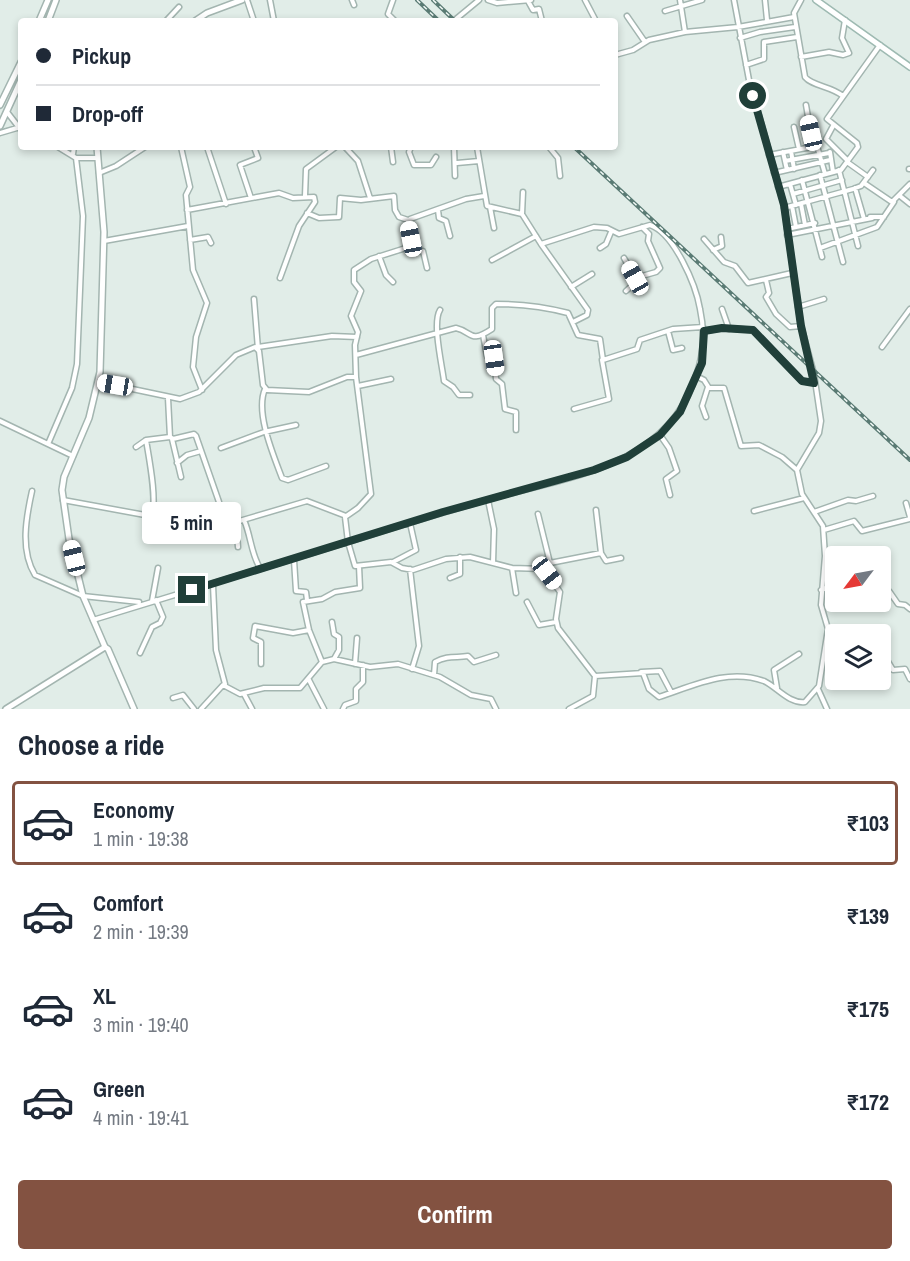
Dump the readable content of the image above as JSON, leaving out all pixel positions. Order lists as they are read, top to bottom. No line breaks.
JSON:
{"north":"bottom left","page":{"banner":["Pickup","Drop-off"],"bubble":"5 min","heading":"Choose a ride","list":[{"name":"Economy","note":"1 min · 19:38","value":"₹103"},{"name":"Comfort","note":"2 min · 19:39","value":"₹139"},{"name":"XL","note":"3 min · 19:40","value":"₹175"},{"name":"Green","note":"4 min · 19:41","value":"₹172"}],"buttons":"Confirm"}}
